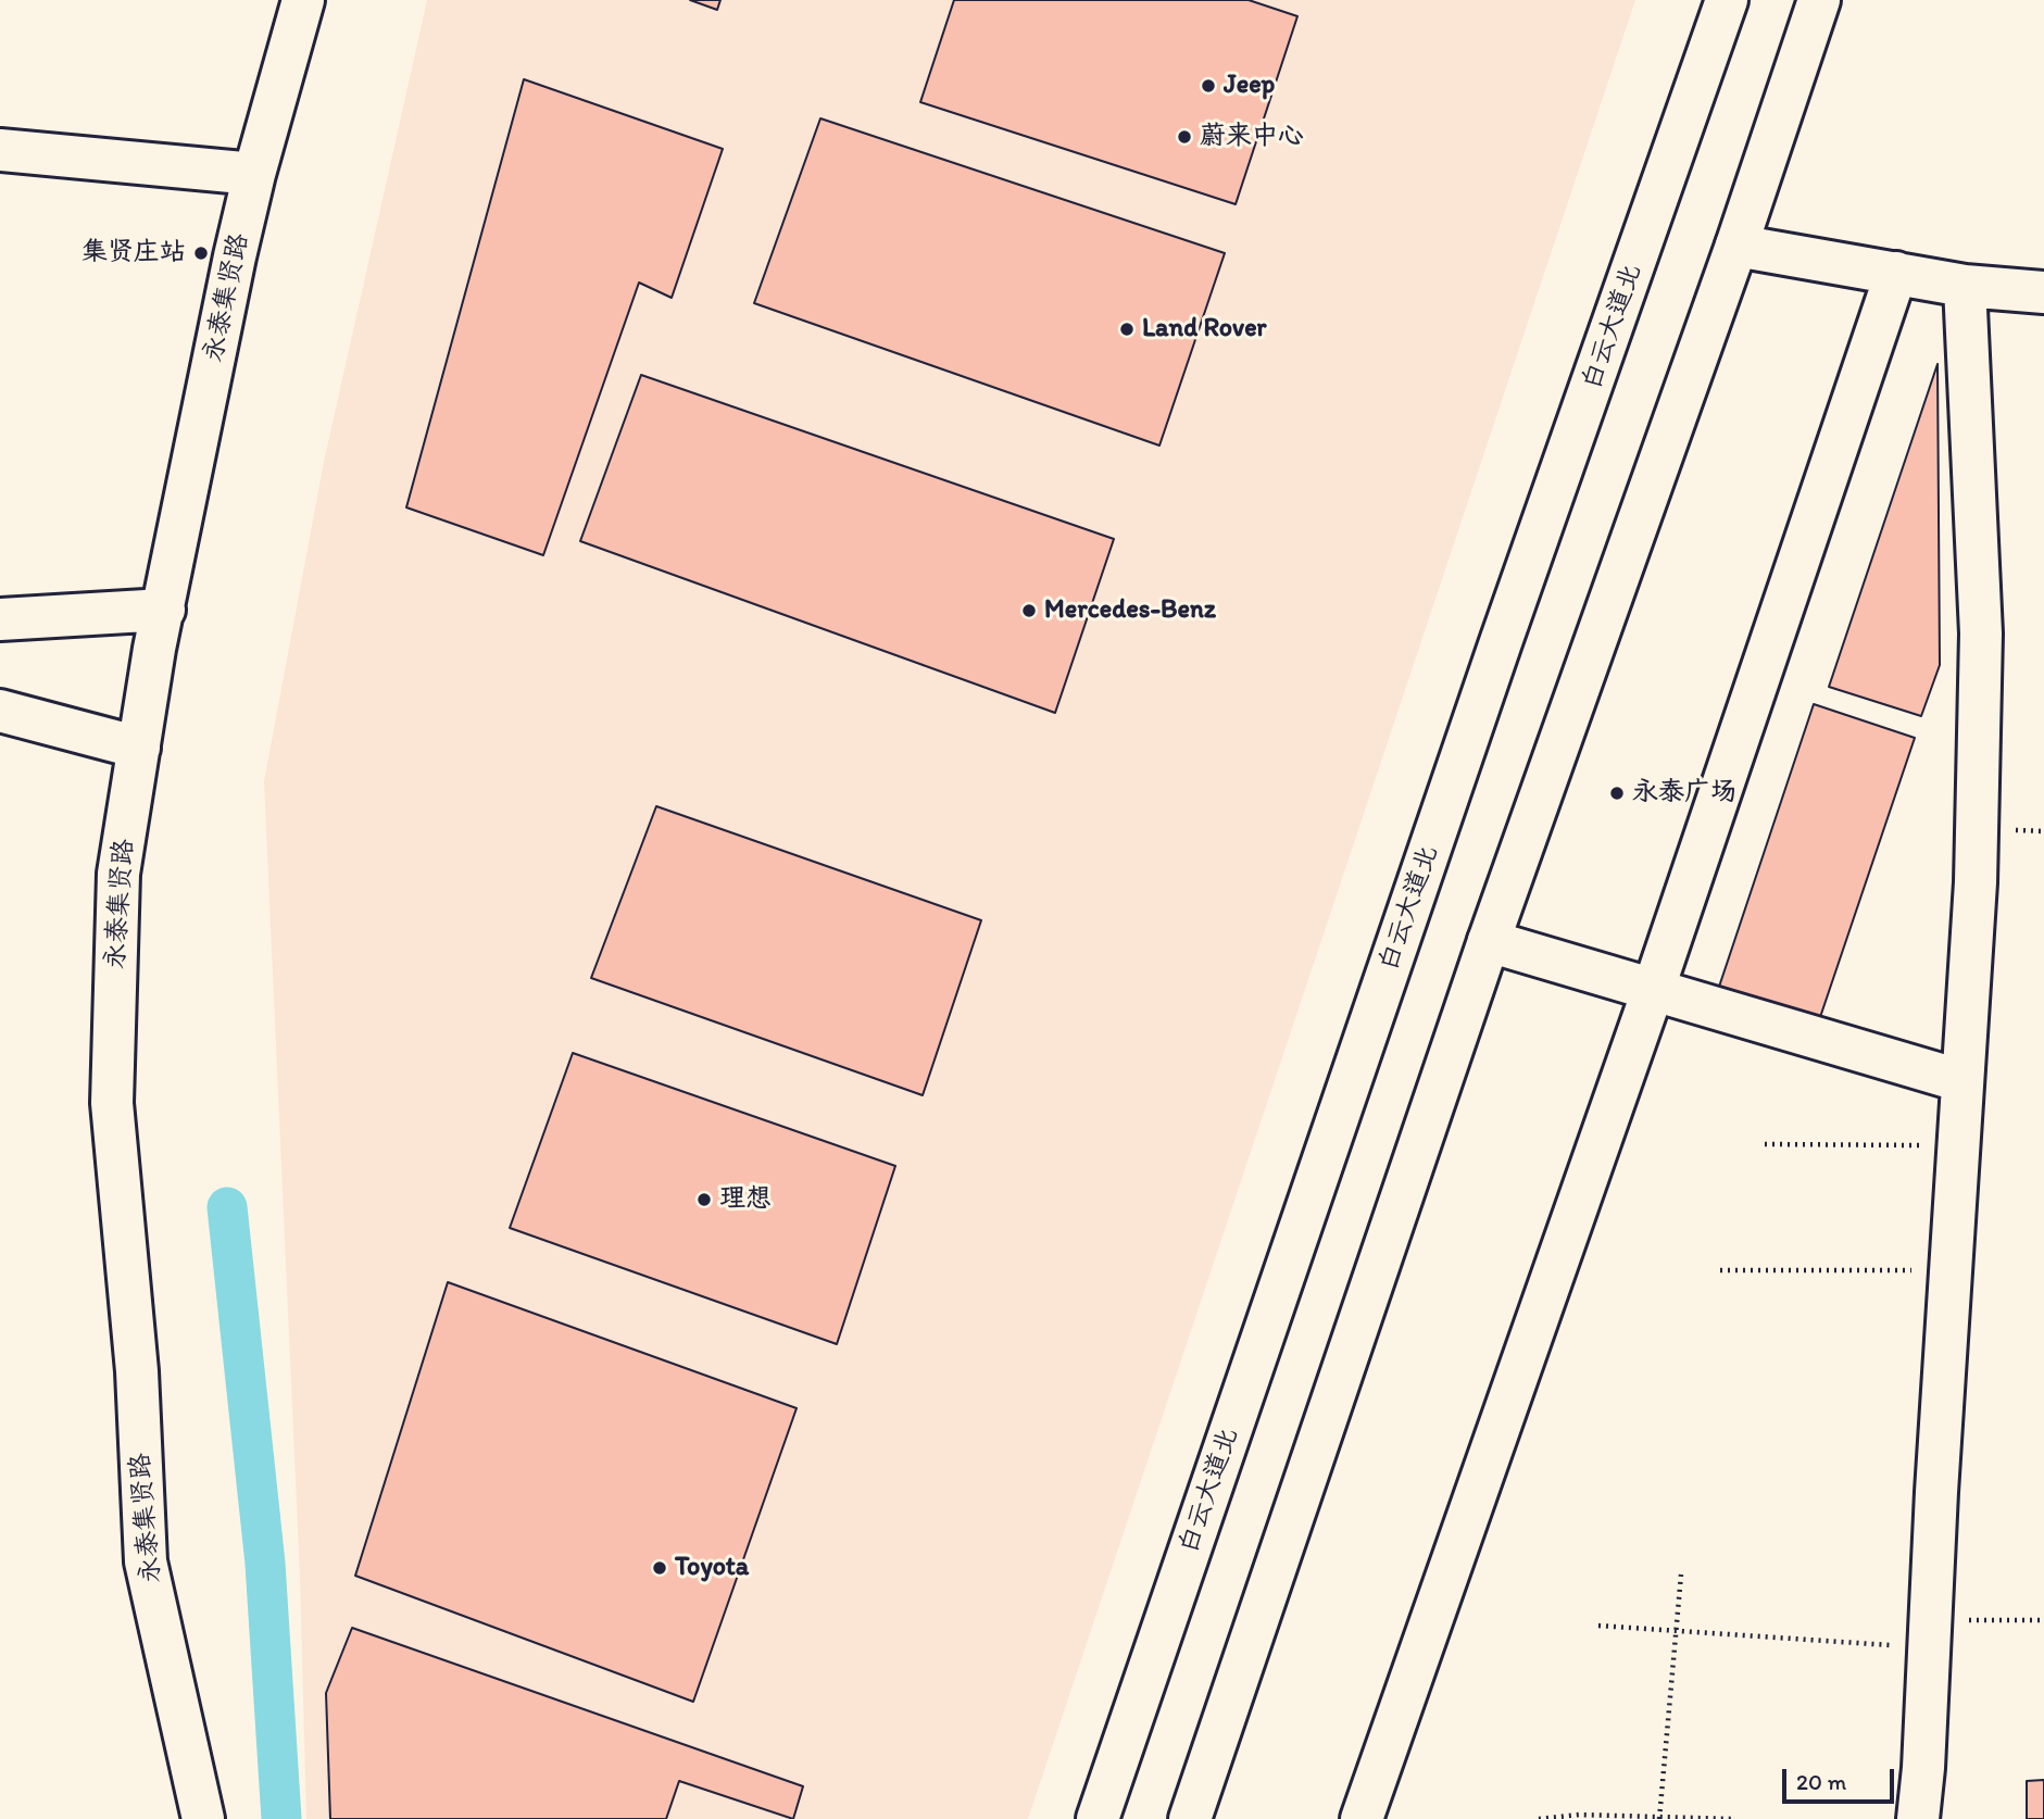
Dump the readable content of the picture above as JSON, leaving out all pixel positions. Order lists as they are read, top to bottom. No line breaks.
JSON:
{"streets":{"main road":["永泰集贤路","白云大道北"]},"places":["Jeep","蔚来中心","集贤庄站","Land Rover","Mercedes-Benz","永泰广场","理想","Toyota"],"scale_bar":"20 m"}
